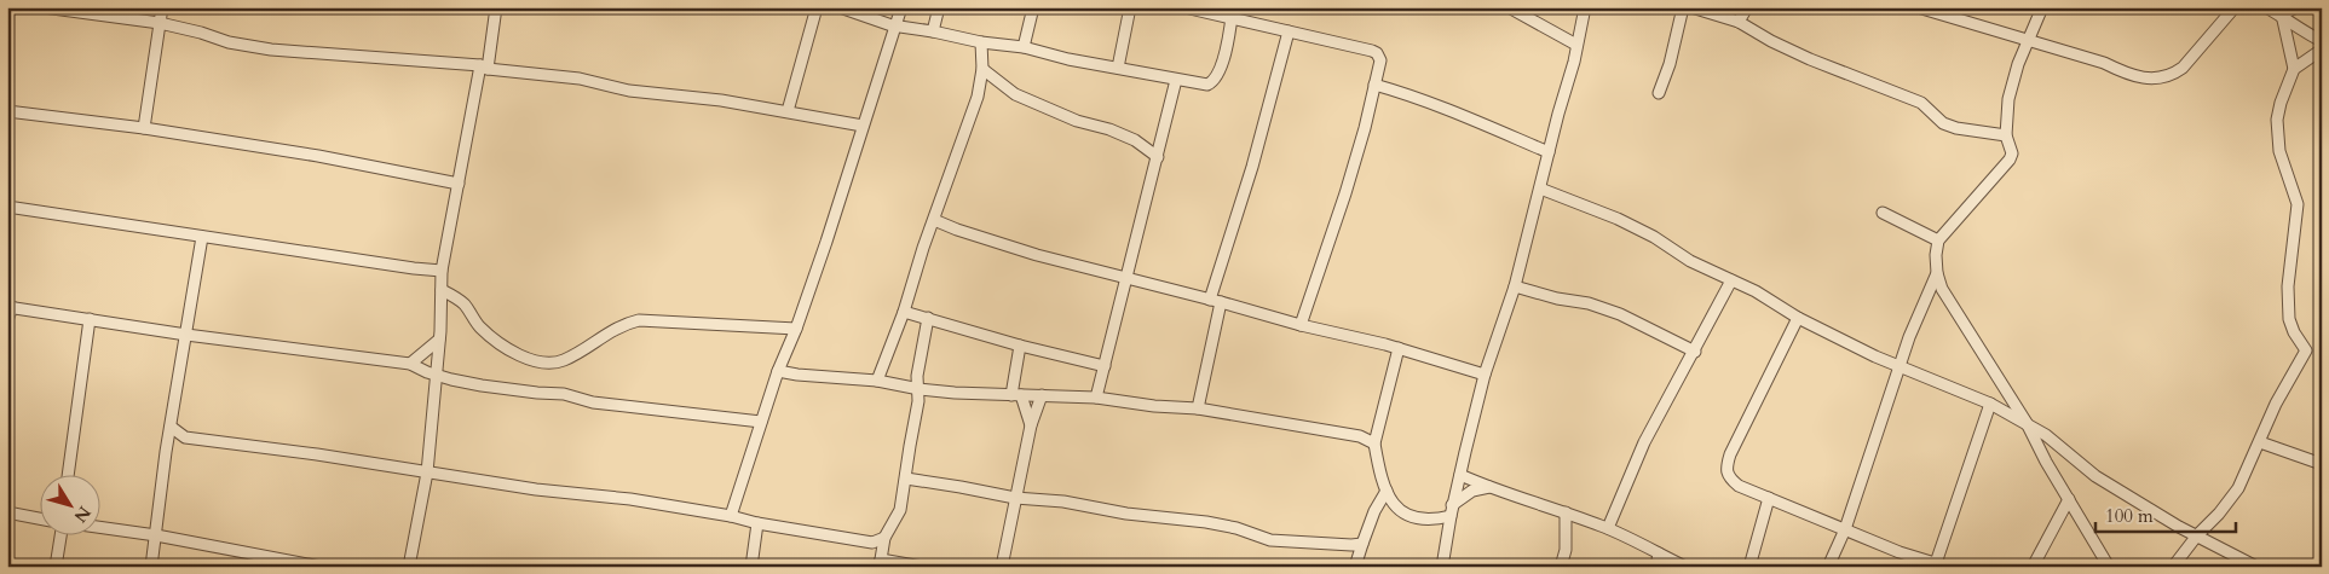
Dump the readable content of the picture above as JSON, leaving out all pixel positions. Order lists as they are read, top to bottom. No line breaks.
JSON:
{"scale_bar":"100 m","north":"bottom right"}
